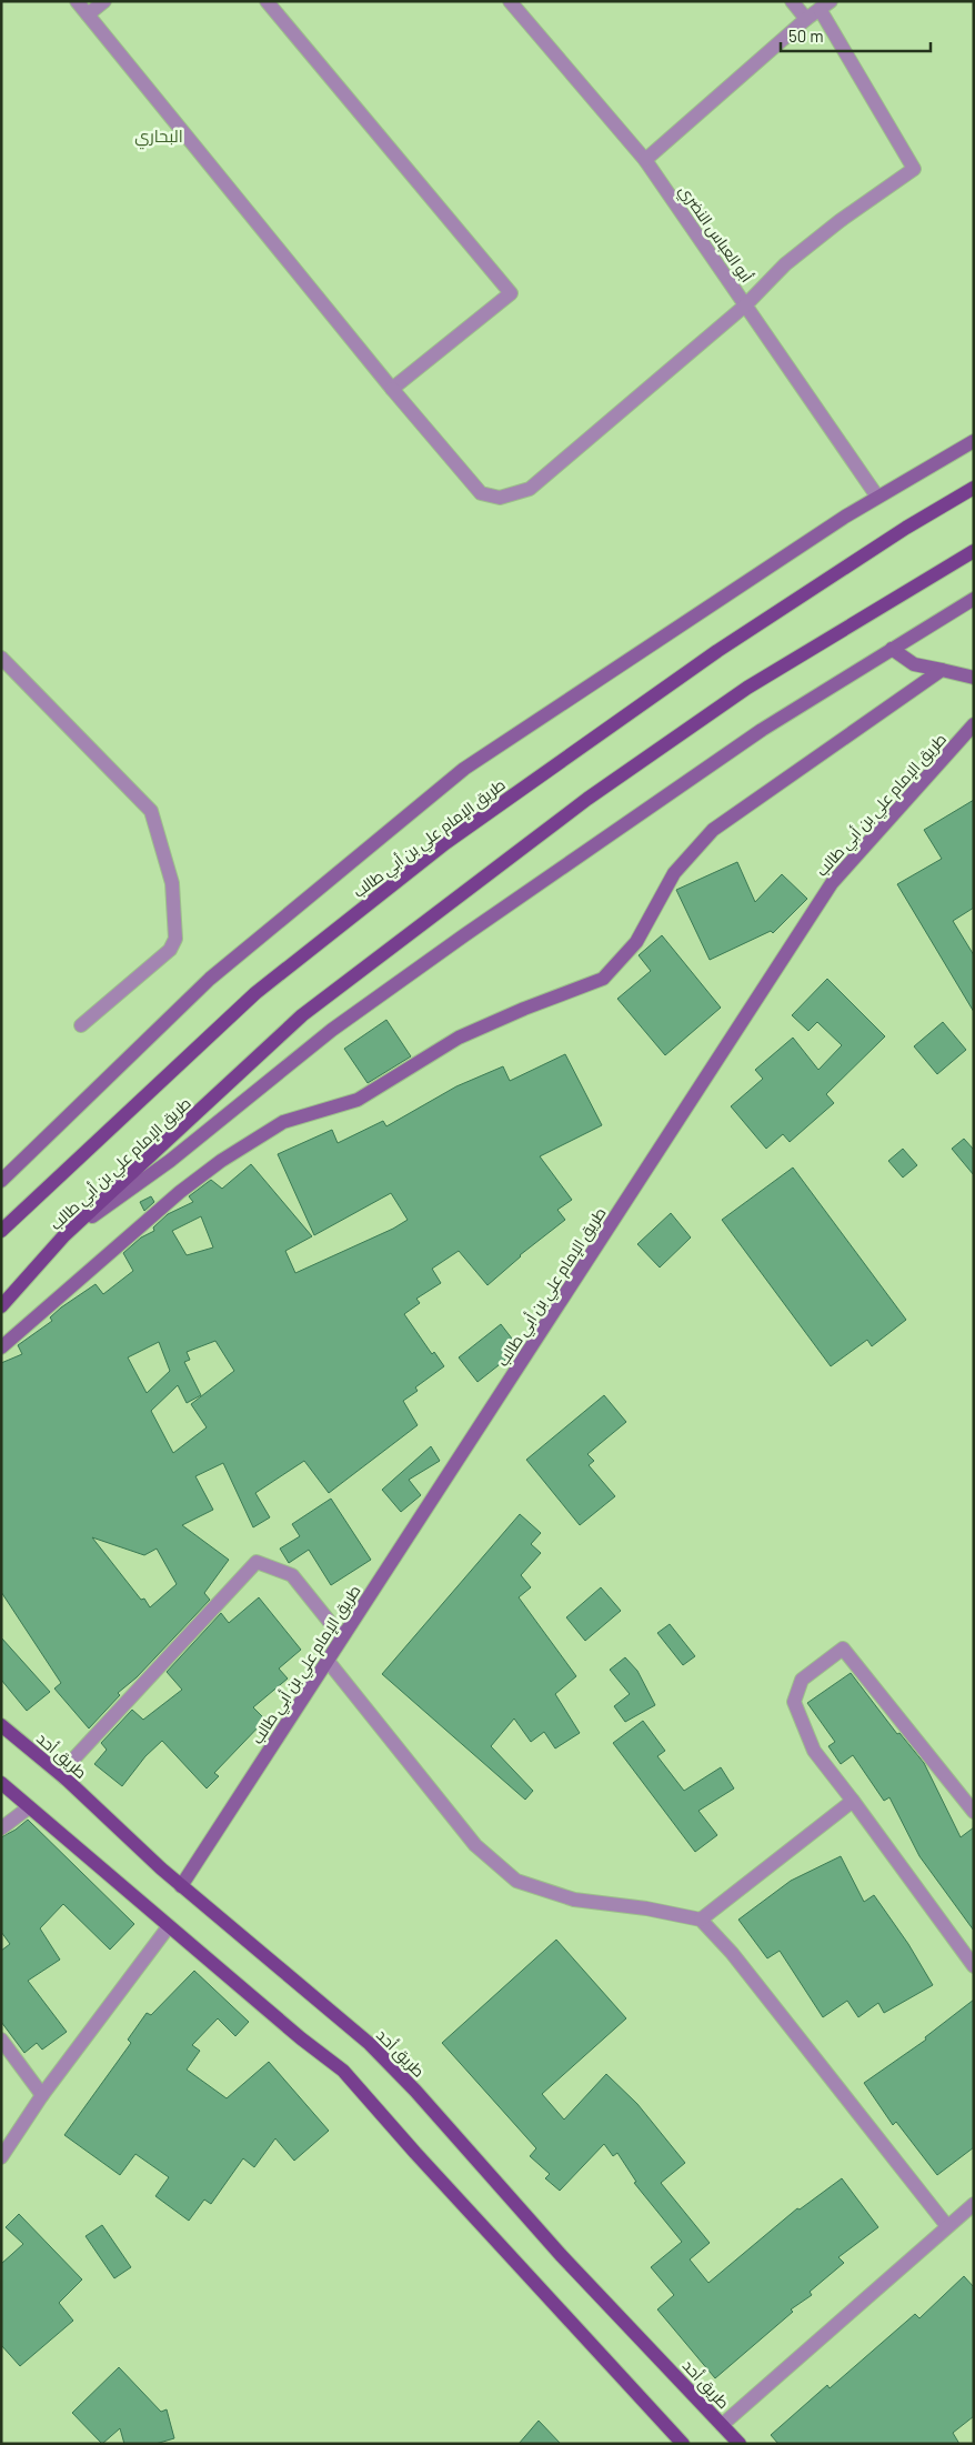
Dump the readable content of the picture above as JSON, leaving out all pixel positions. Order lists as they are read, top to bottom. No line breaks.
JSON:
{"streets":{"main road":["طريق الإمام علي بن أبي طالب","طريق أحد"],"street":["أبو العباس النضري"]},"crossings":[["طريق الإمام علي بن أبي طالب","طريق أحد"]],"districts":["البحاري"],"scale_bar":"50 m"}
